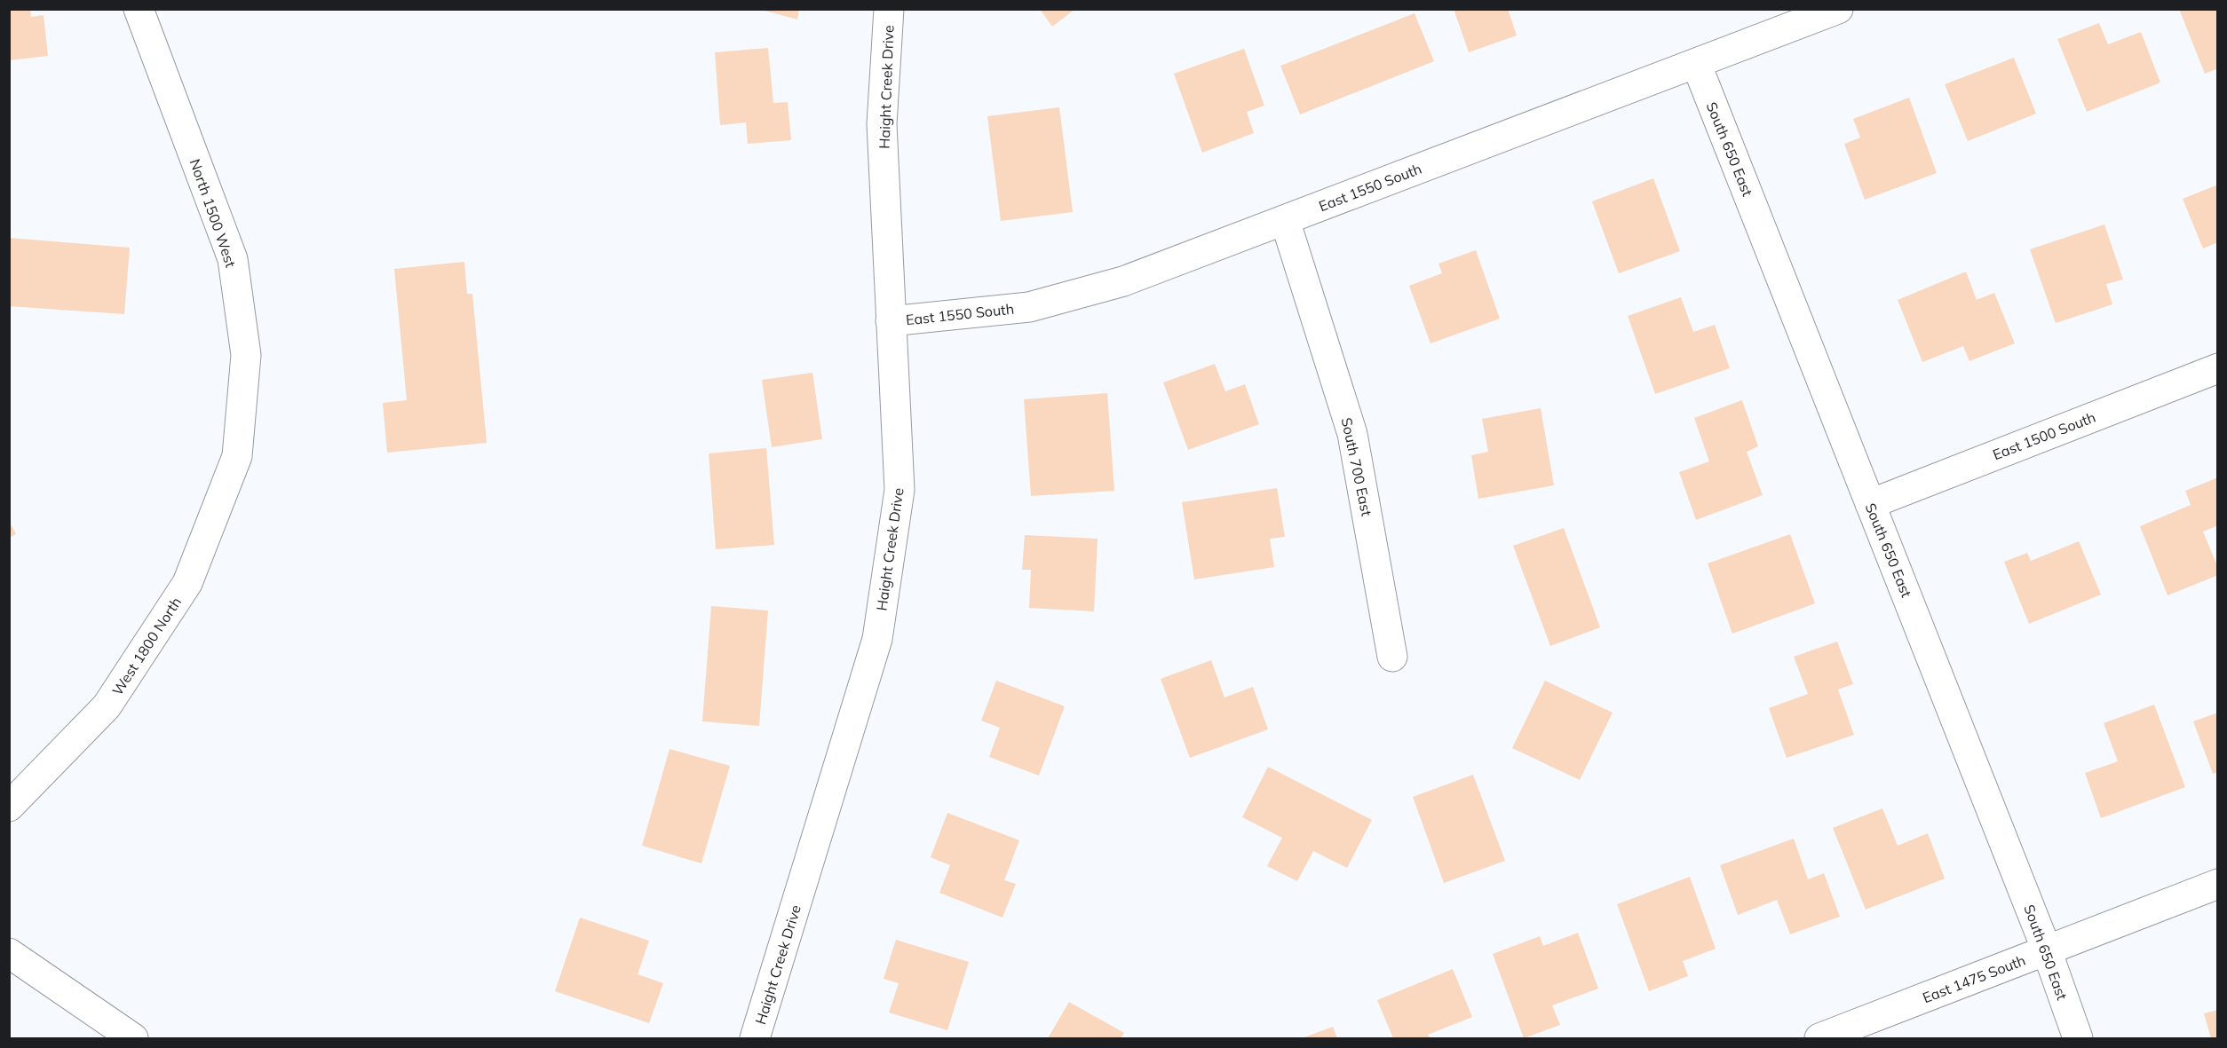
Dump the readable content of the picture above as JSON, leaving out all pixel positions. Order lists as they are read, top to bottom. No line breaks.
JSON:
{"streets":{"street":["Haight Creek Drive","South 650 East","East 1550 South","North 1500 West","East 1500 South","South 700 East","West 1800 North","East 1475 South"]},"crossings":[["Haight Creek Drive","East 1550 South"],["South 650 East","East 1550 South"],["South 650 East","East 1500 South"],["South 650 East","East 1475 South"],["East 1550 South","South 700 East"],["North 1500 West","West 1800 North"]]}
